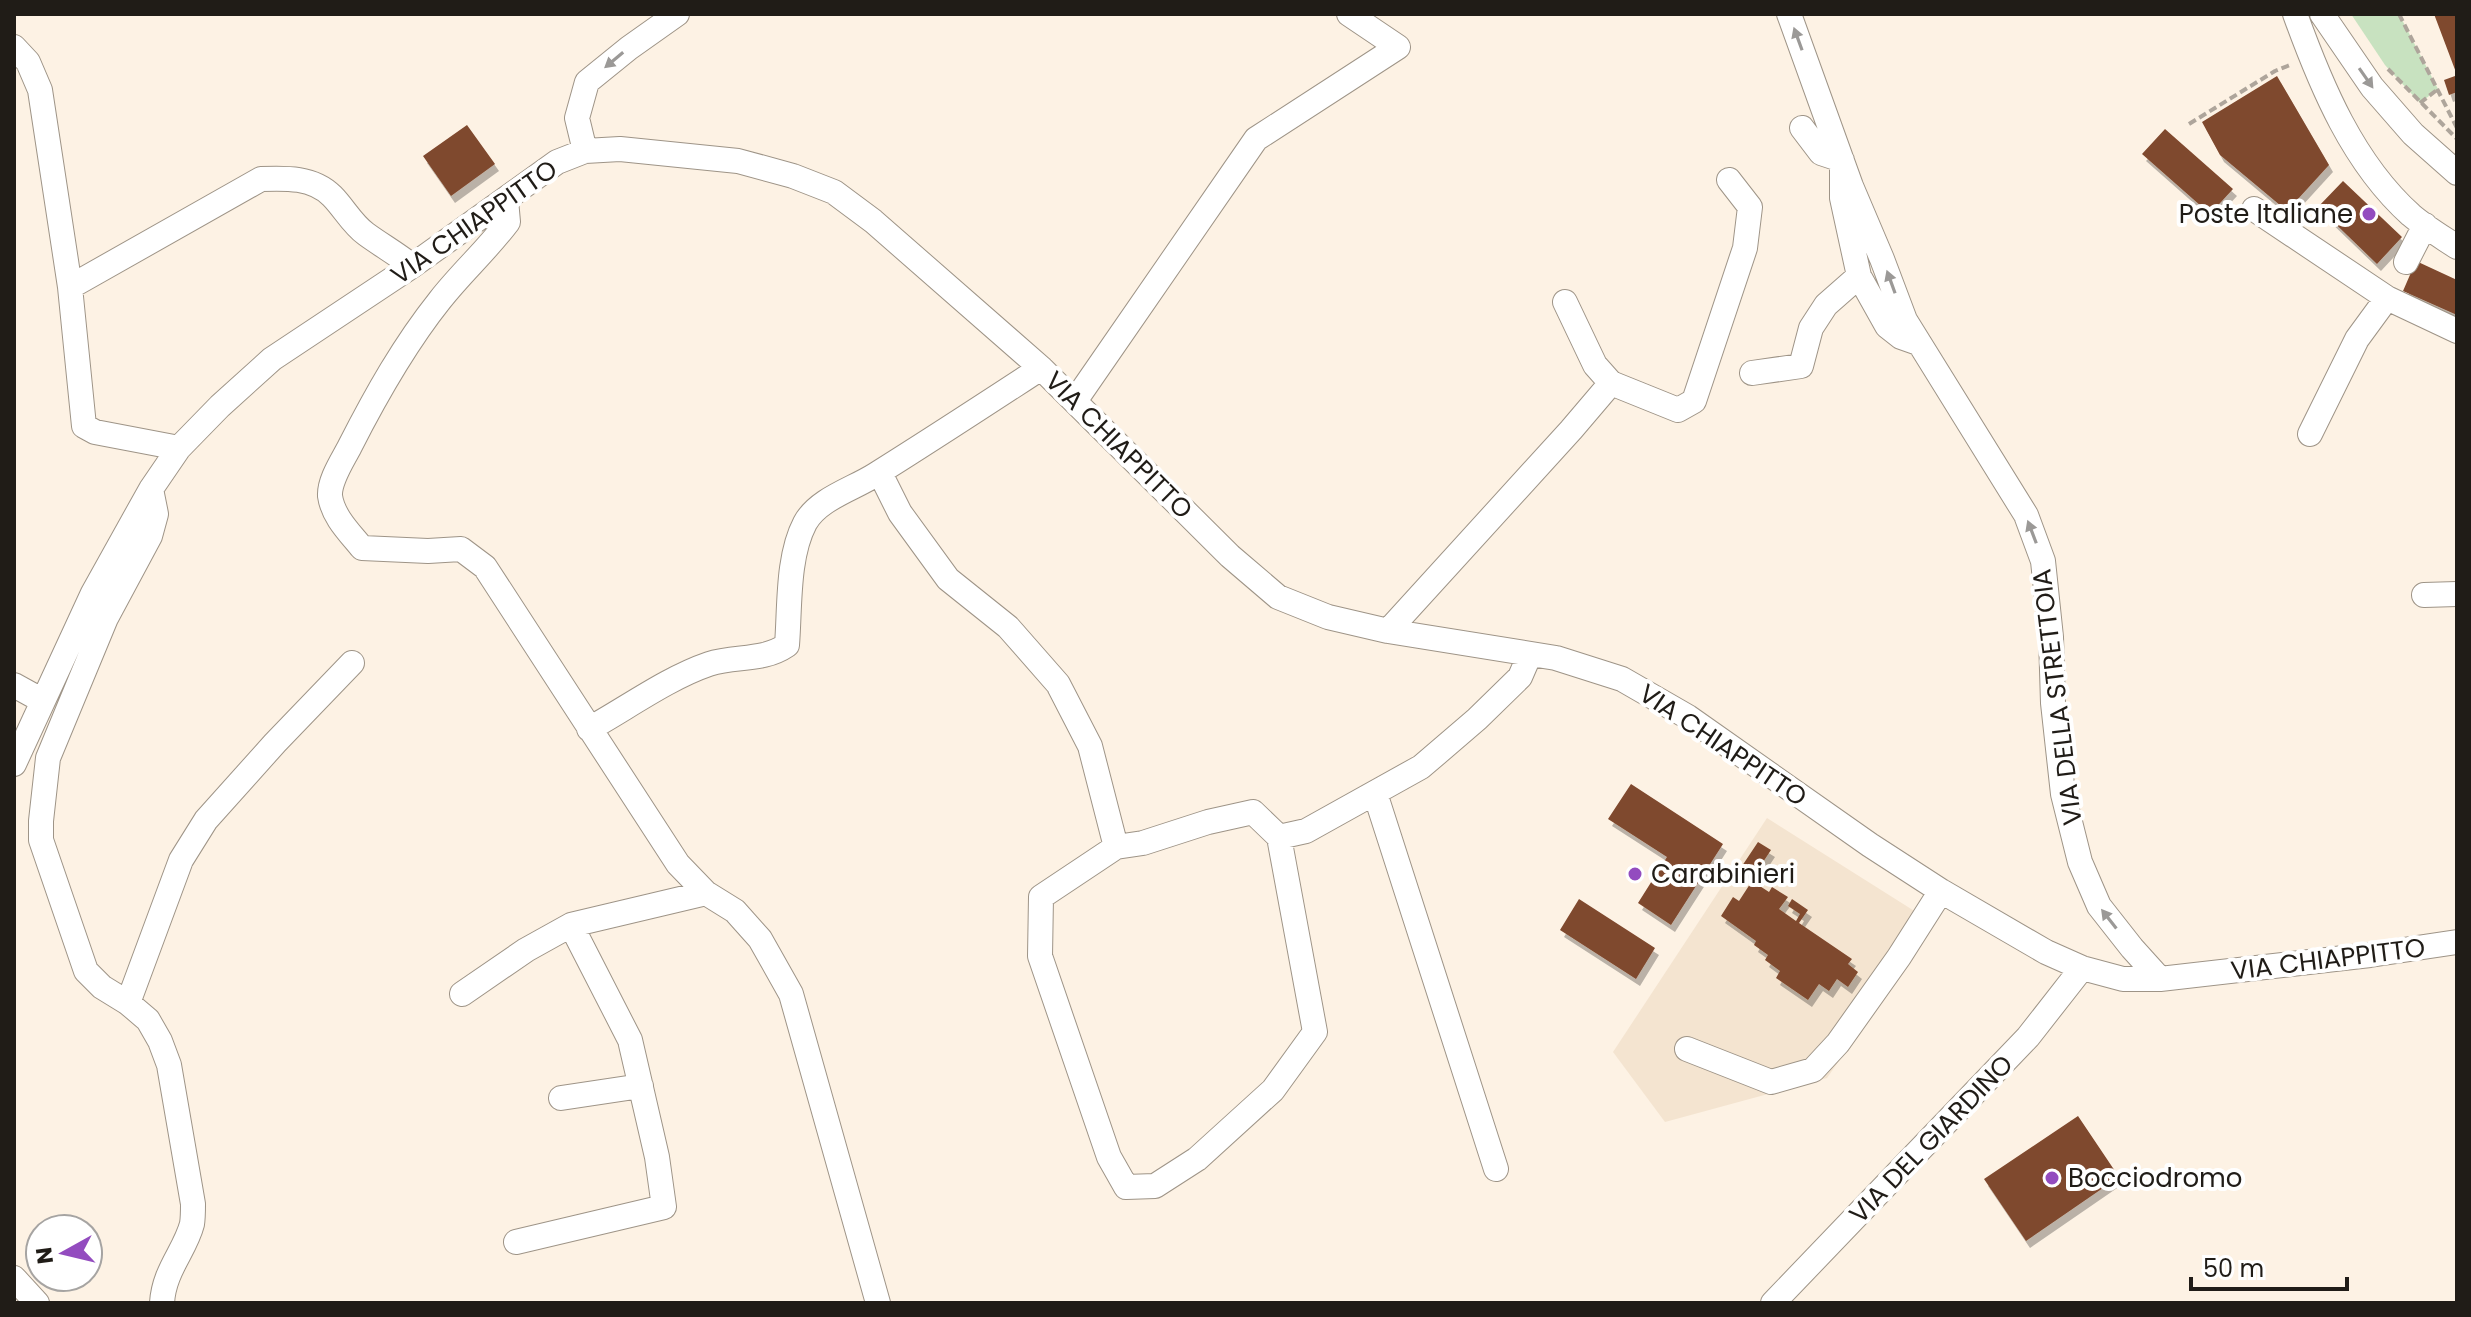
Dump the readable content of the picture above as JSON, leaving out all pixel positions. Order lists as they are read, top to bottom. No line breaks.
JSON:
{"streets":{"street":["VIA CHIAPPITTO","VIA DELLA STRETTOIA","VIA DEL GIARDINO"]},"crossings":[["VIA CHIAPPITTO","VIA DELLA STRETTOIA"],["VIA CHIAPPITTO","VIA DEL GIARDINO"]],"one_way":["VIA DELLA STRETTOIA"],"places":["Poste Italiane","Carabinieri","Bocciodromo"],"scale_bar":"50 m","north":"left"}
